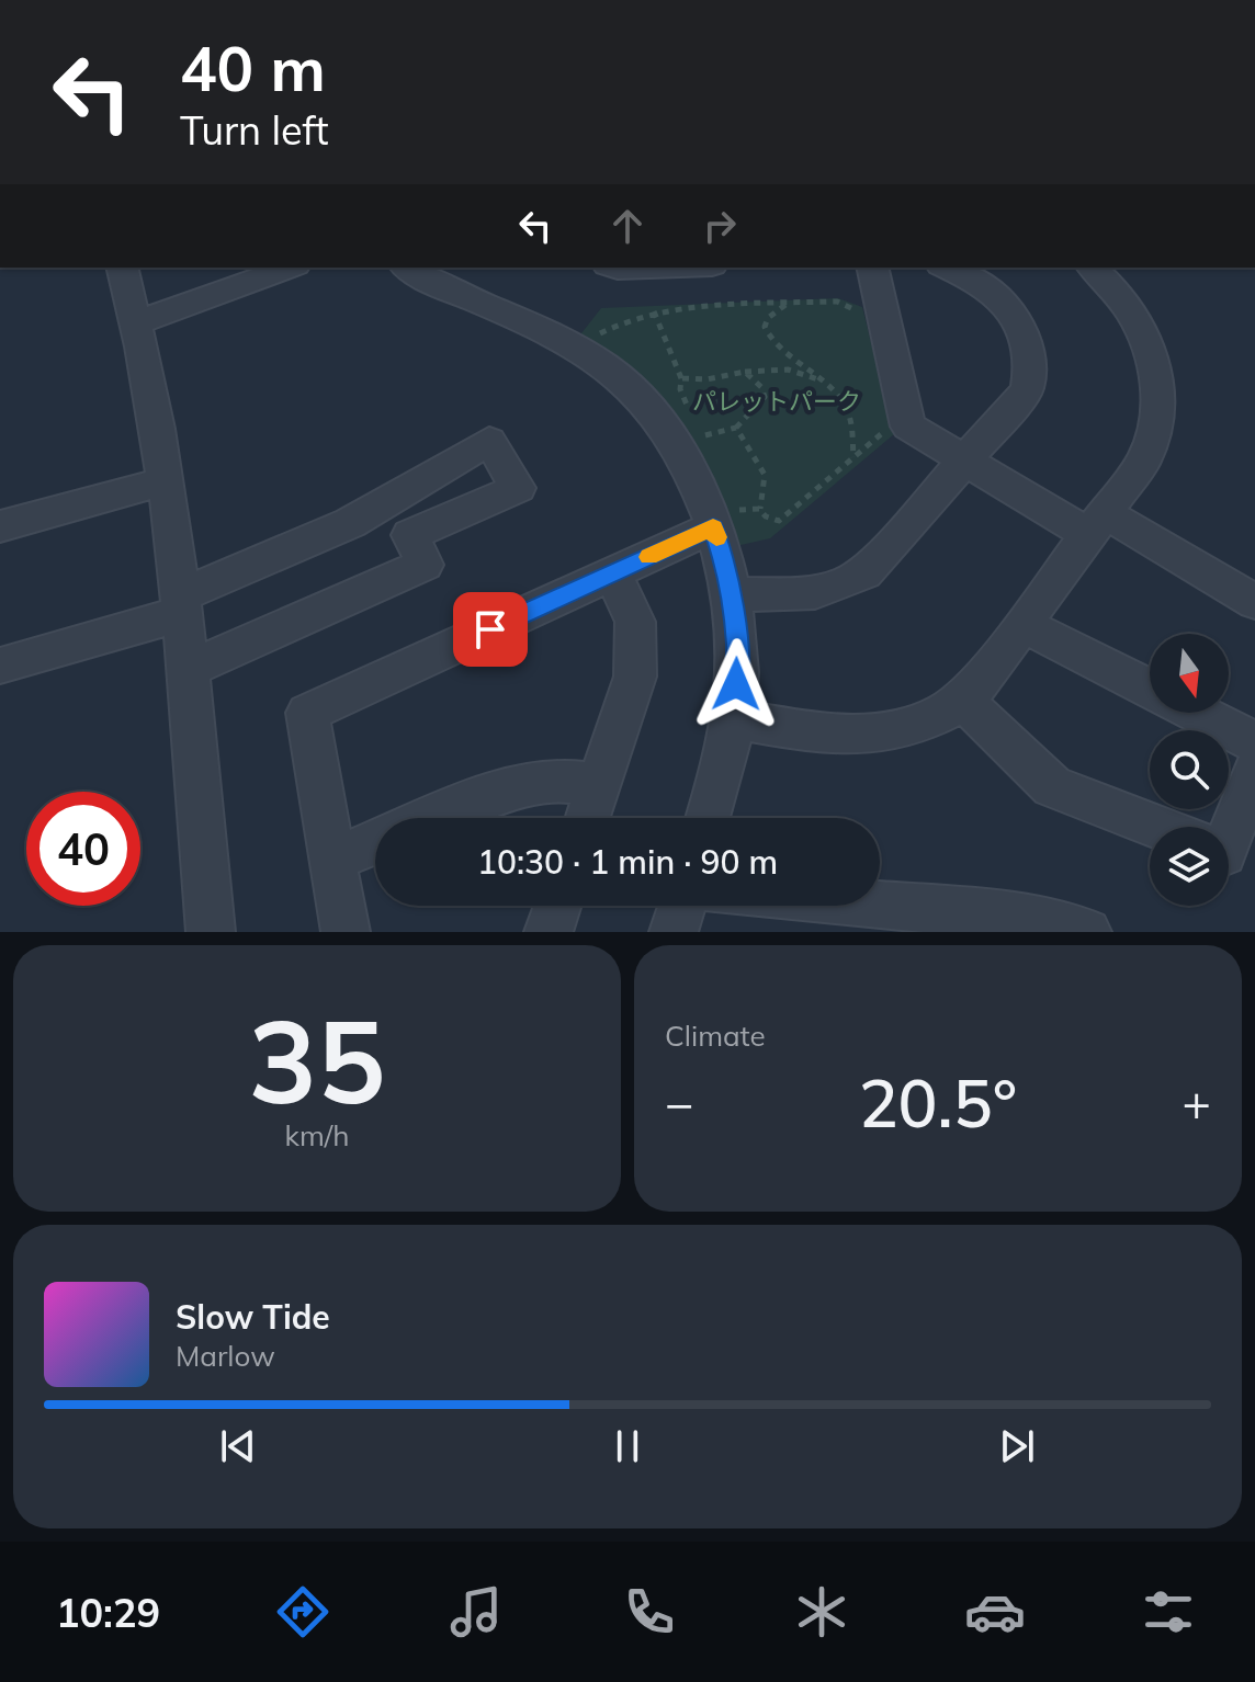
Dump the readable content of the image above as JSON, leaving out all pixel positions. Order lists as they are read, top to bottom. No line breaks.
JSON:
{"parks":["パレットパーク"],"north":"bottom","page":{"turn":["40 m","Turn left"],"limit":"40","trip":"10:30 · 1 min · 90 m","tile":[["35","km/h"],"Climate"],"heat":["−","20.5°","+"],"song":["Slow Tide","Marlow"],"tabs":"10:29"}}
